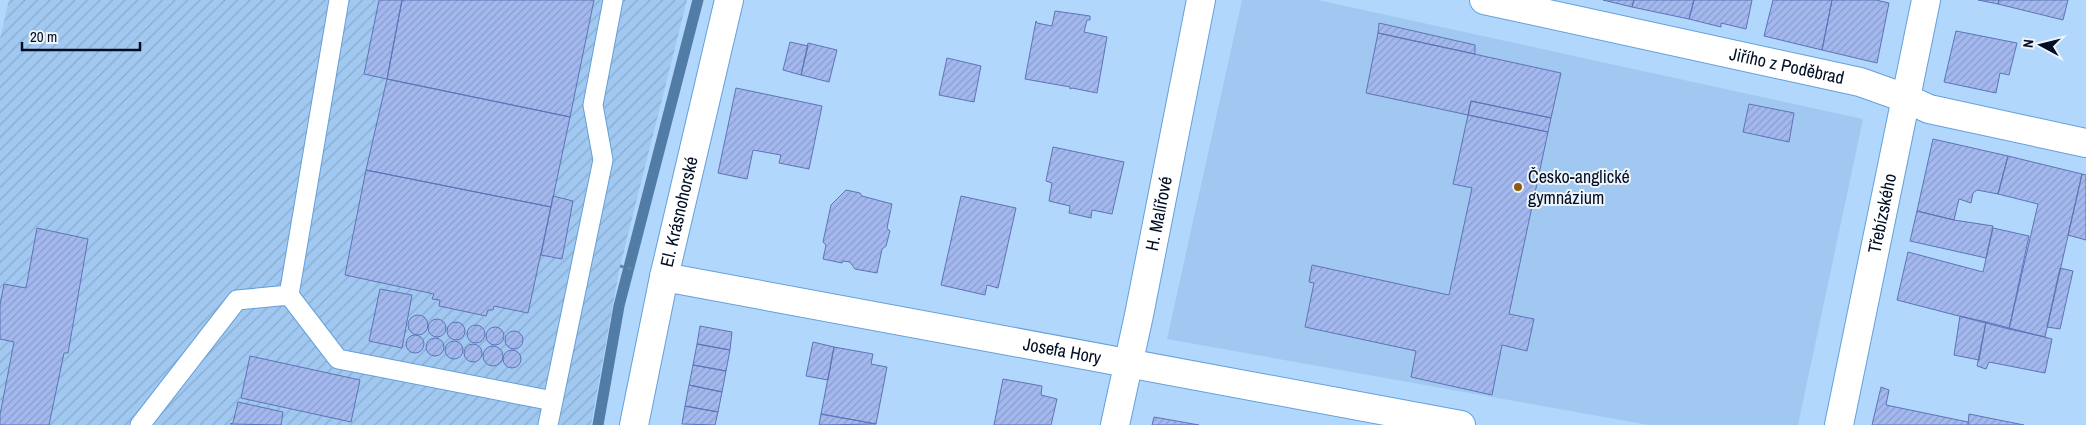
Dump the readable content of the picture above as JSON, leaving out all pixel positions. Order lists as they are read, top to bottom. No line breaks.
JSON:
{"streets":{"street":["Jiřího z Poděbrad","El. Krásnohorské","Třebízského","H. Malířové","Josefa Hory"]},"crossings":[["Jiřího z Poděbrad","Třebízského"],["El. Krásnohorské","Josefa Hory"],["H. Malířové","Josefa Hory"]],"places":["Česko-anglické gymnázium"],"scale_bar":"20 m","north":"left"}
